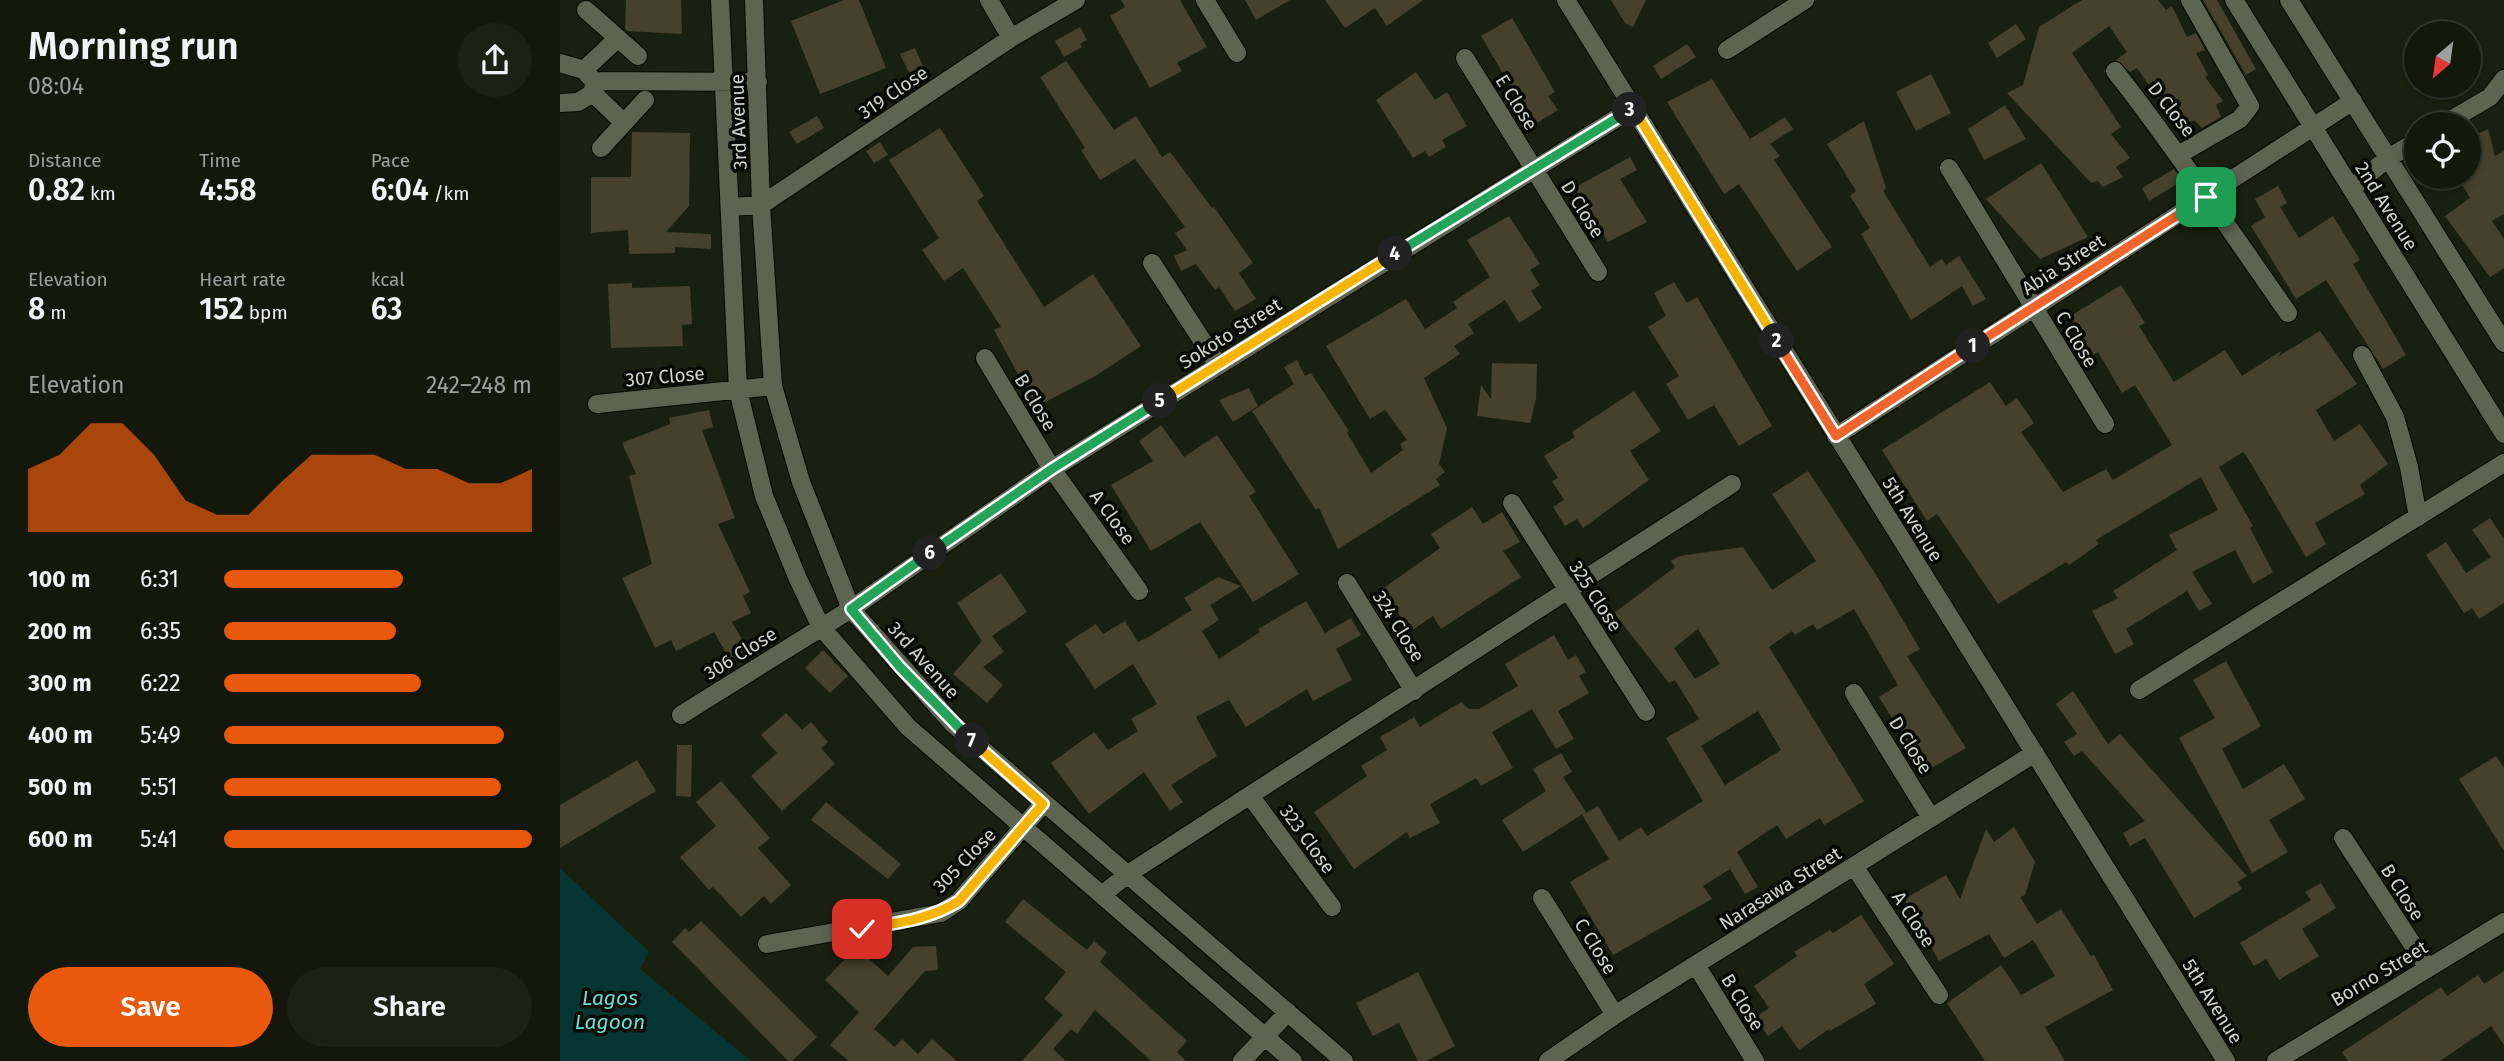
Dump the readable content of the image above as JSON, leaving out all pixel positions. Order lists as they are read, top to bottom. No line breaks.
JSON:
{"streets":{"street":["319 Close","E Close","D Close","3rd Avenue","2nd Avenue","Abia Street","Sokoto Street","C Close","307 Close","B Close","A Close","5th Avenue","325 Close","324 Close","306 Close","323 Close","305 Close","Narasawa Street","Borno Street"]},"crossings":[["319 Close","3rd Avenue"],["E Close","D Close"],["E Close","Sokoto Street"],["D Close","Abia Street"],["D Close","Sokoto Street"],["D Close","Narasawa Street"],["3rd Avenue","Sokoto Street"],["3rd Avenue","307 Close"],["3rd Avenue","306 Close"],["3rd Avenue","305 Close"],["2nd Avenue","Abia Street"],["Abia Street","C Close"],["Abia Street","5th Avenue"],["Sokoto Street","B Close"],["Sokoto Street","A Close"],["Sokoto Street","5th Avenue"],["Sokoto Street","306 Close"],["C Close","Narasawa Street"],["B Close","A Close"],["B Close","Narasawa Street"],["B Close","Borno Street"],["A Close","Narasawa Street"],["5th Avenue","Narasawa Street"]],"water":["Lagos Lagoon"],"north":"bottom left","page":{"heading":["Morning run","08:04"],"pins":["3","4","2","1","5","6","7"],"stats":[["Distance","0.82 km"],["Time","4:58"],["Pace","6:04 /km"],["Elevation","8 m"],["Heart rate","152 bpm"],["kcal","63"]],"chart":["Elevation","242–248 m"],"list":[{"name":"100 m","note":"6:31"},{"name":"200 m","note":"6:35"},{"name":"300 m","note":"6:22"},{"name":"400 m","note":"5:49"},{"name":"500 m","note":"5:51"},{"name":"600 m","note":"5:41"}],"buttons":["Save","Share"]}}
